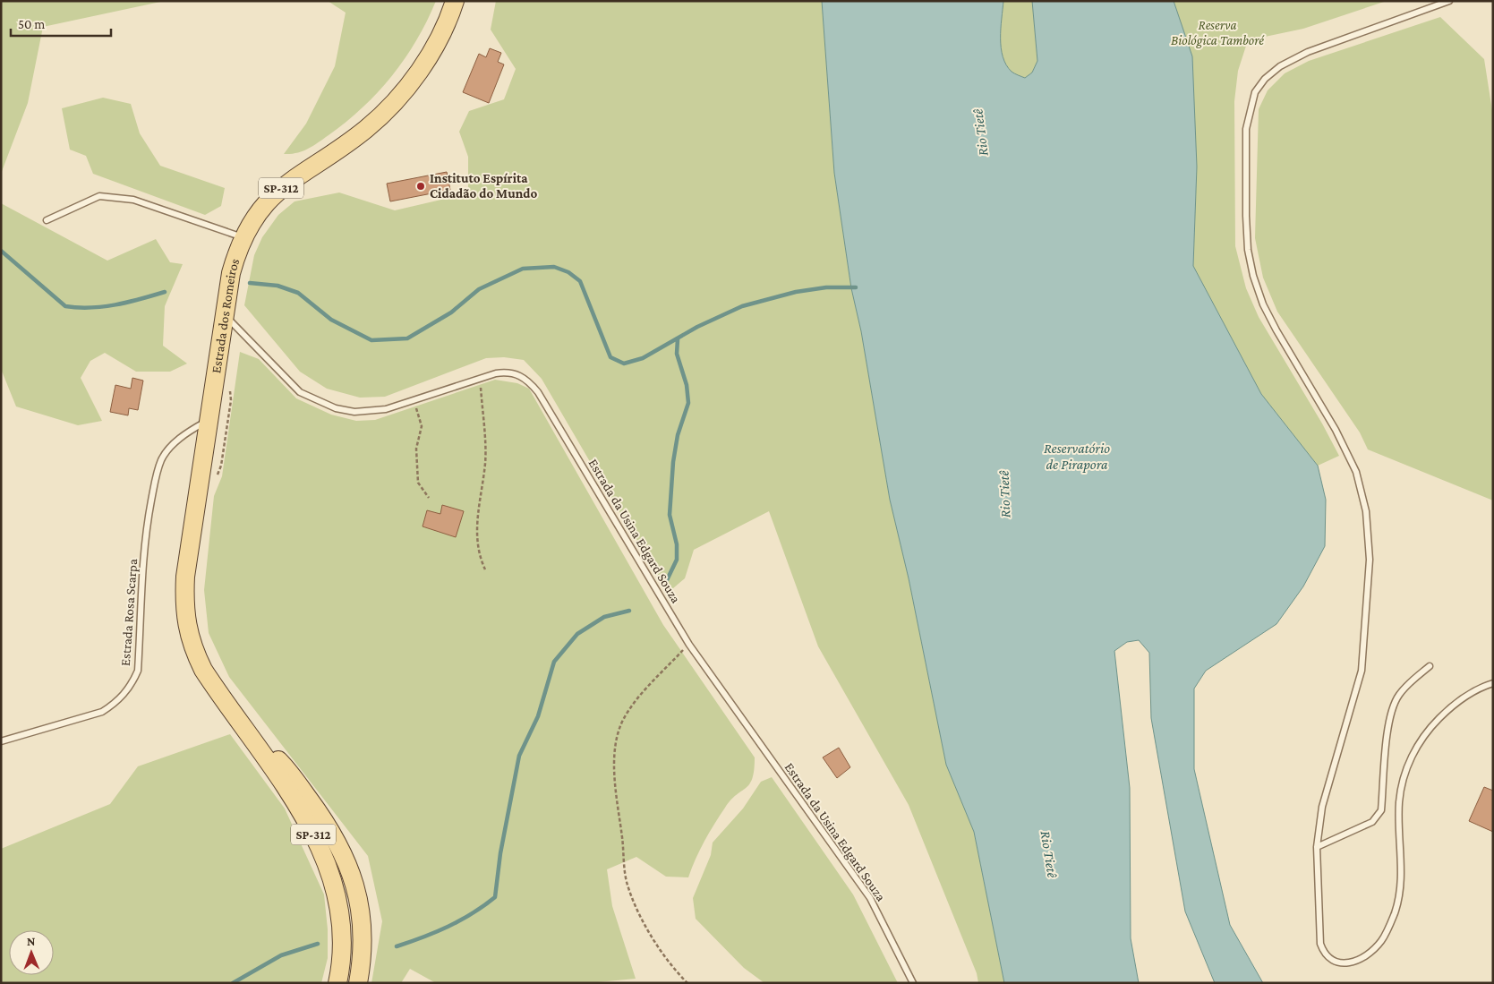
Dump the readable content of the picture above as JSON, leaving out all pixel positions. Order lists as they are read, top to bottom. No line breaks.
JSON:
{"streets":{"main road":["SP-312","Estrada dos Romeiros"],"lane":["Estrada da Usina Edgard Souza","Estrada Rosa Scarpa"]},"crossings":[["Estrada dos Romeiros","Estrada da Usina Edgard Souza"],["Estrada dos Romeiros","Estrada Rosa Scarpa"]],"water":["Rio Tietê","Reservatório de Pirapora"],"parks":["Reserva Biológica Tamboré"],"places":["Instituto Espírita Cidadão do Mundo"],"scale_bar":"50 m","north":"top"}
